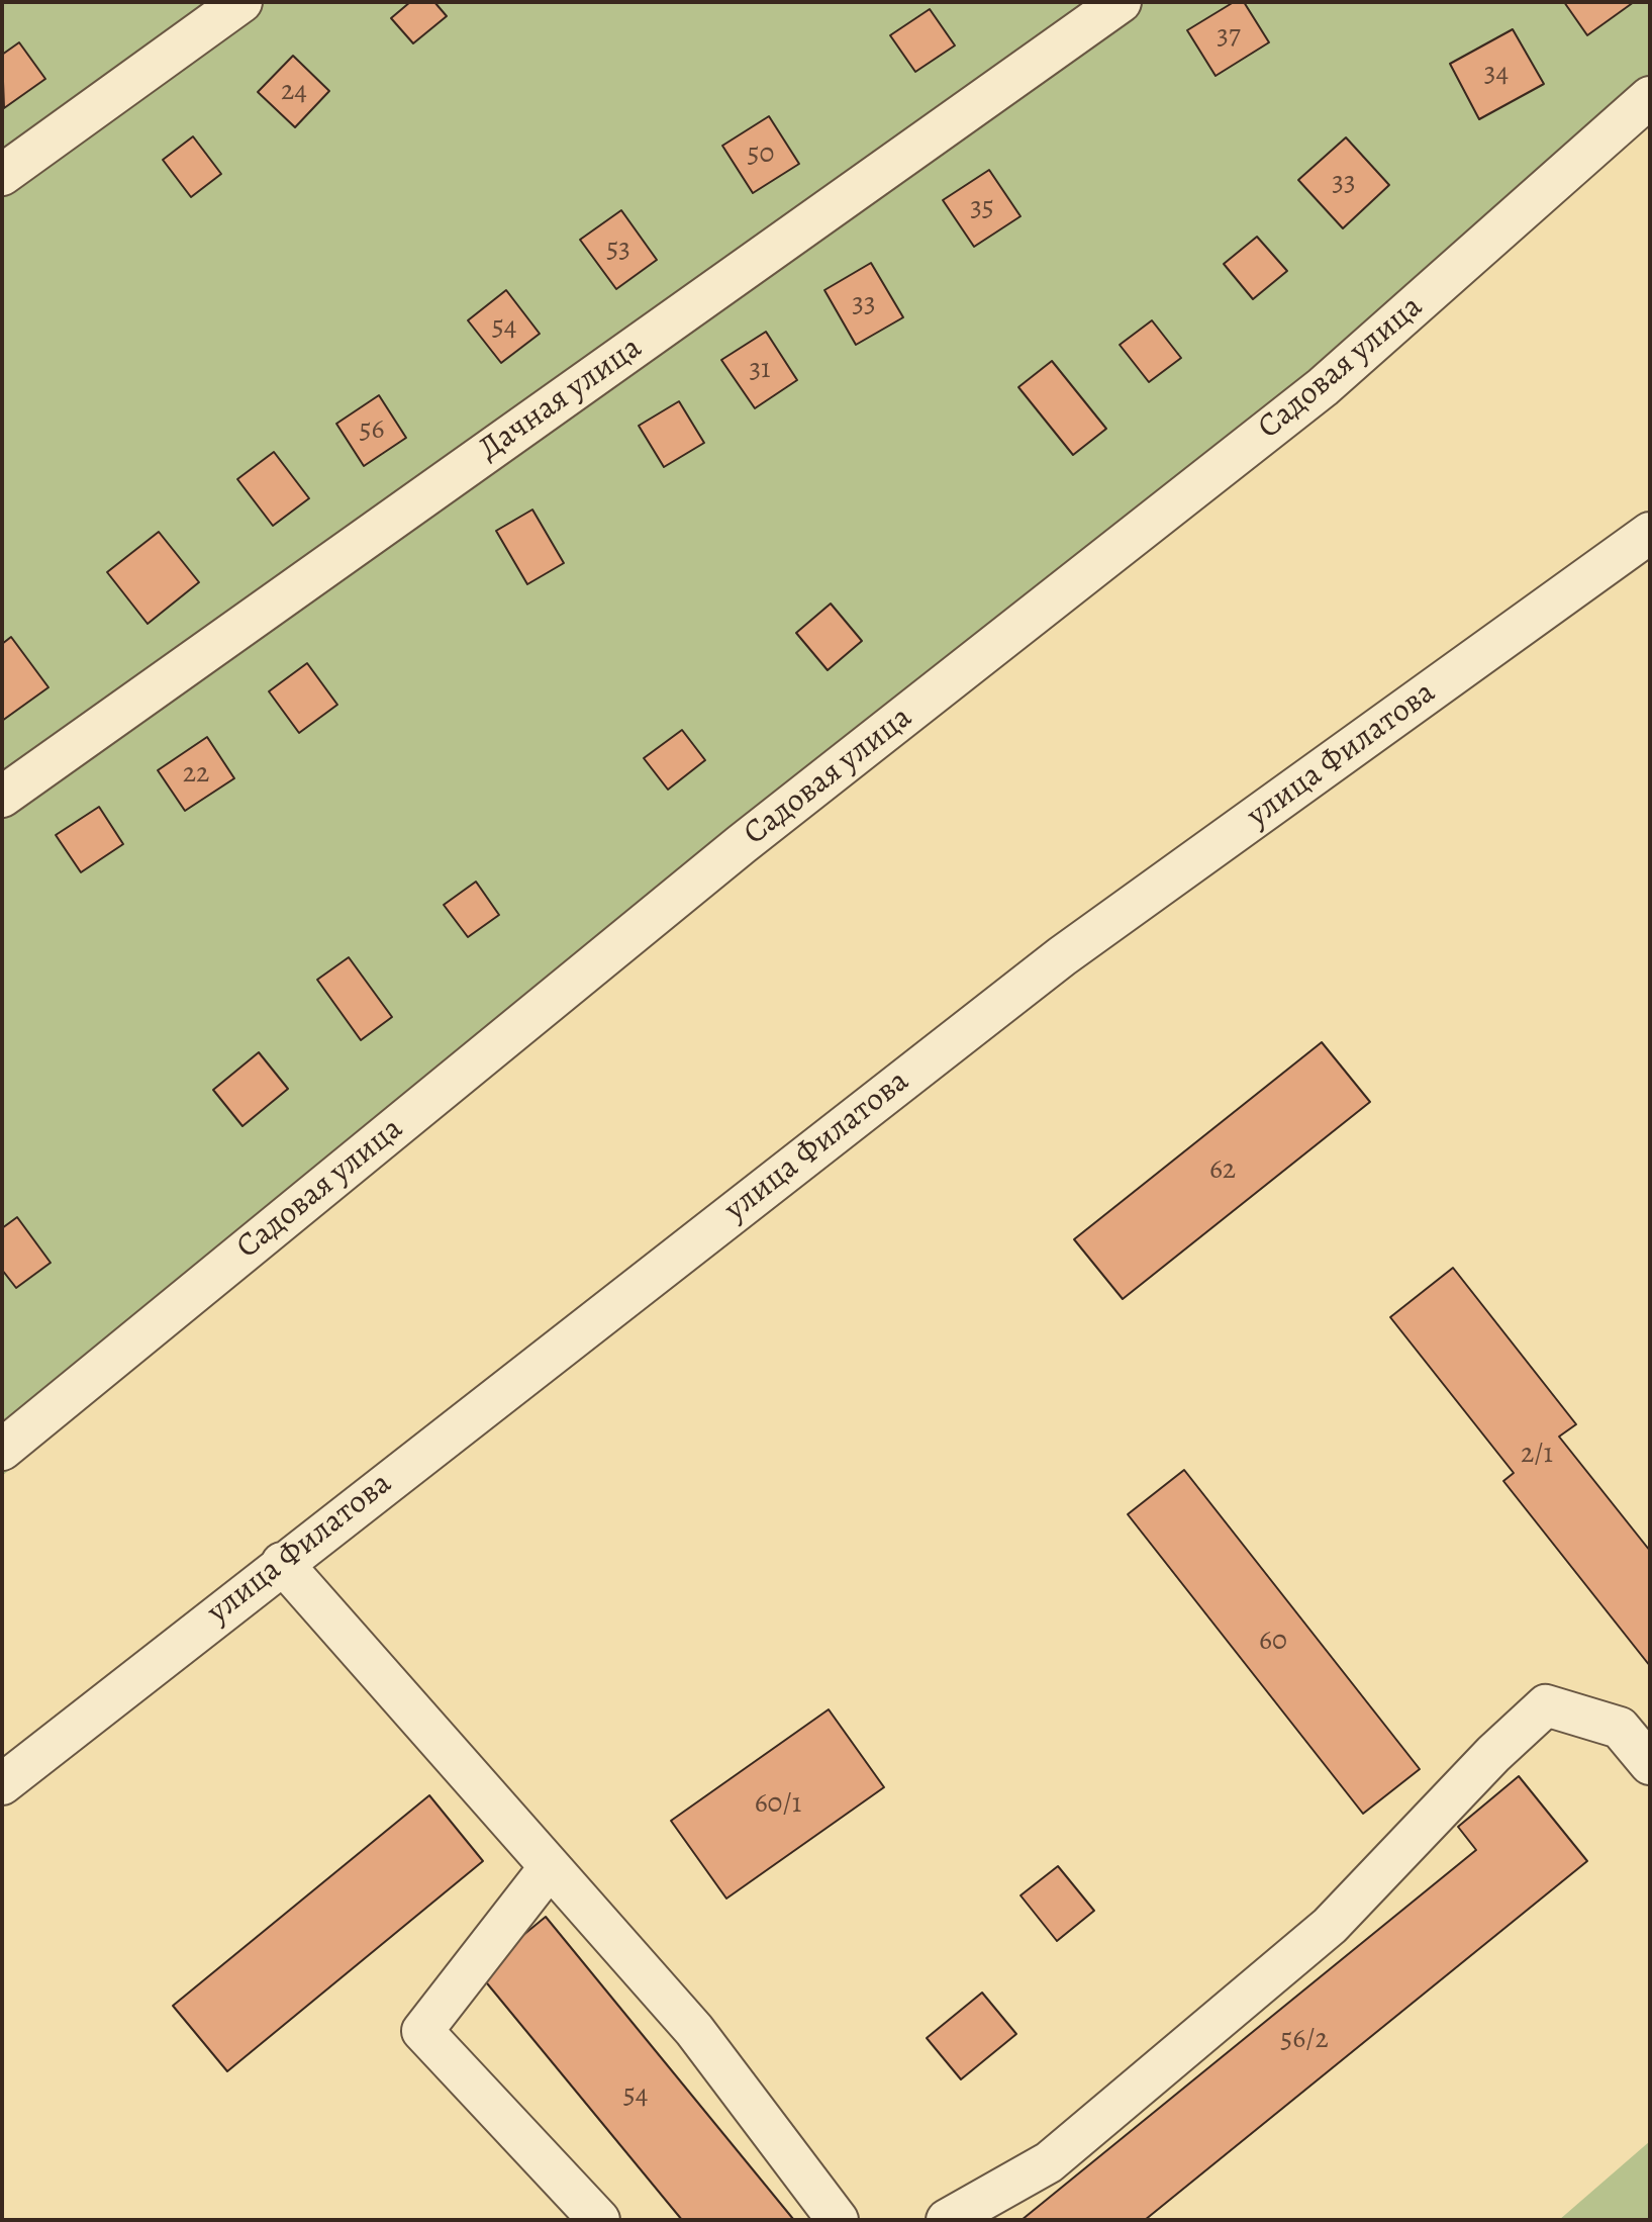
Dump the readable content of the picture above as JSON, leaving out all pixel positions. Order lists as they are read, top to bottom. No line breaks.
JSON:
{"streets":{"street":["Садовая улица","Дачная улица","улица Филатова"]},"house_numbers":["37","34","24","50","33","35","53","33","54","31","56","22","62","2/1","60","60/1","56/2","54"]}
